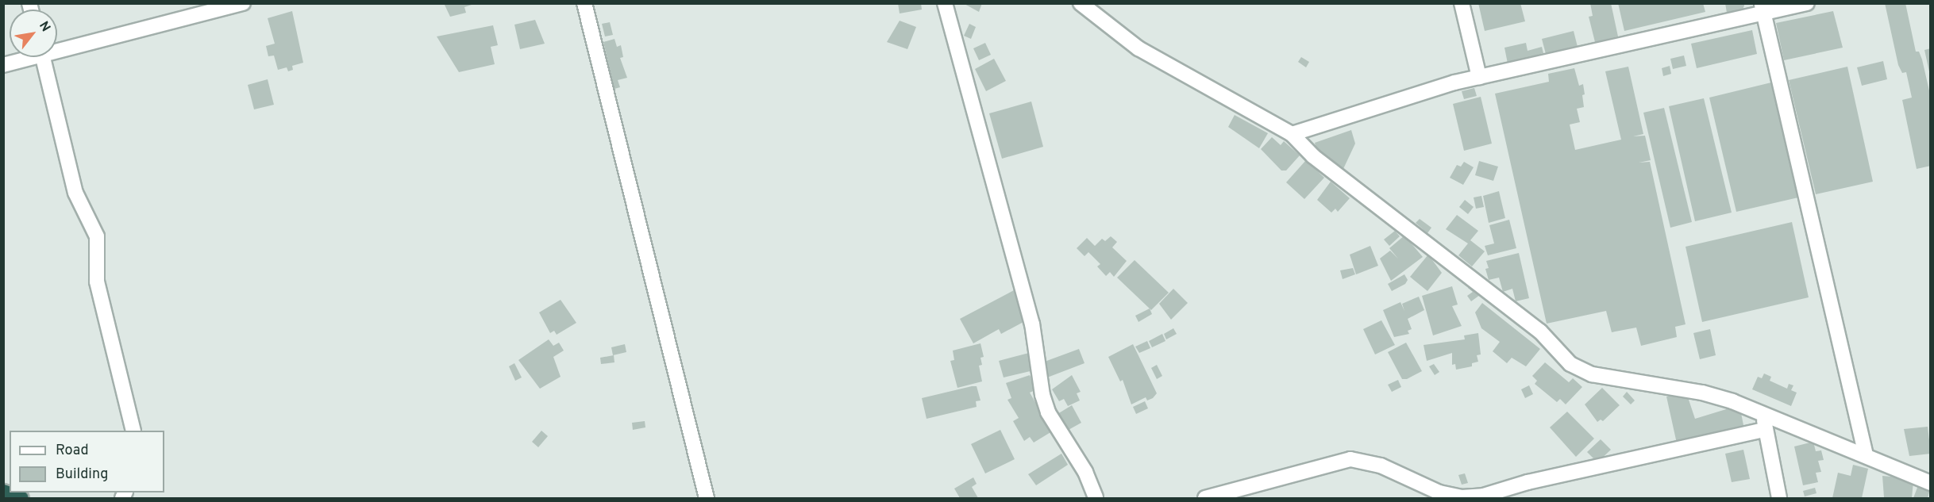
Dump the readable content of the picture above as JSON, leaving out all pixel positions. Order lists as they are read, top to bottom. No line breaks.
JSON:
{"legend":["Road","Building"],"north":"top right"}
